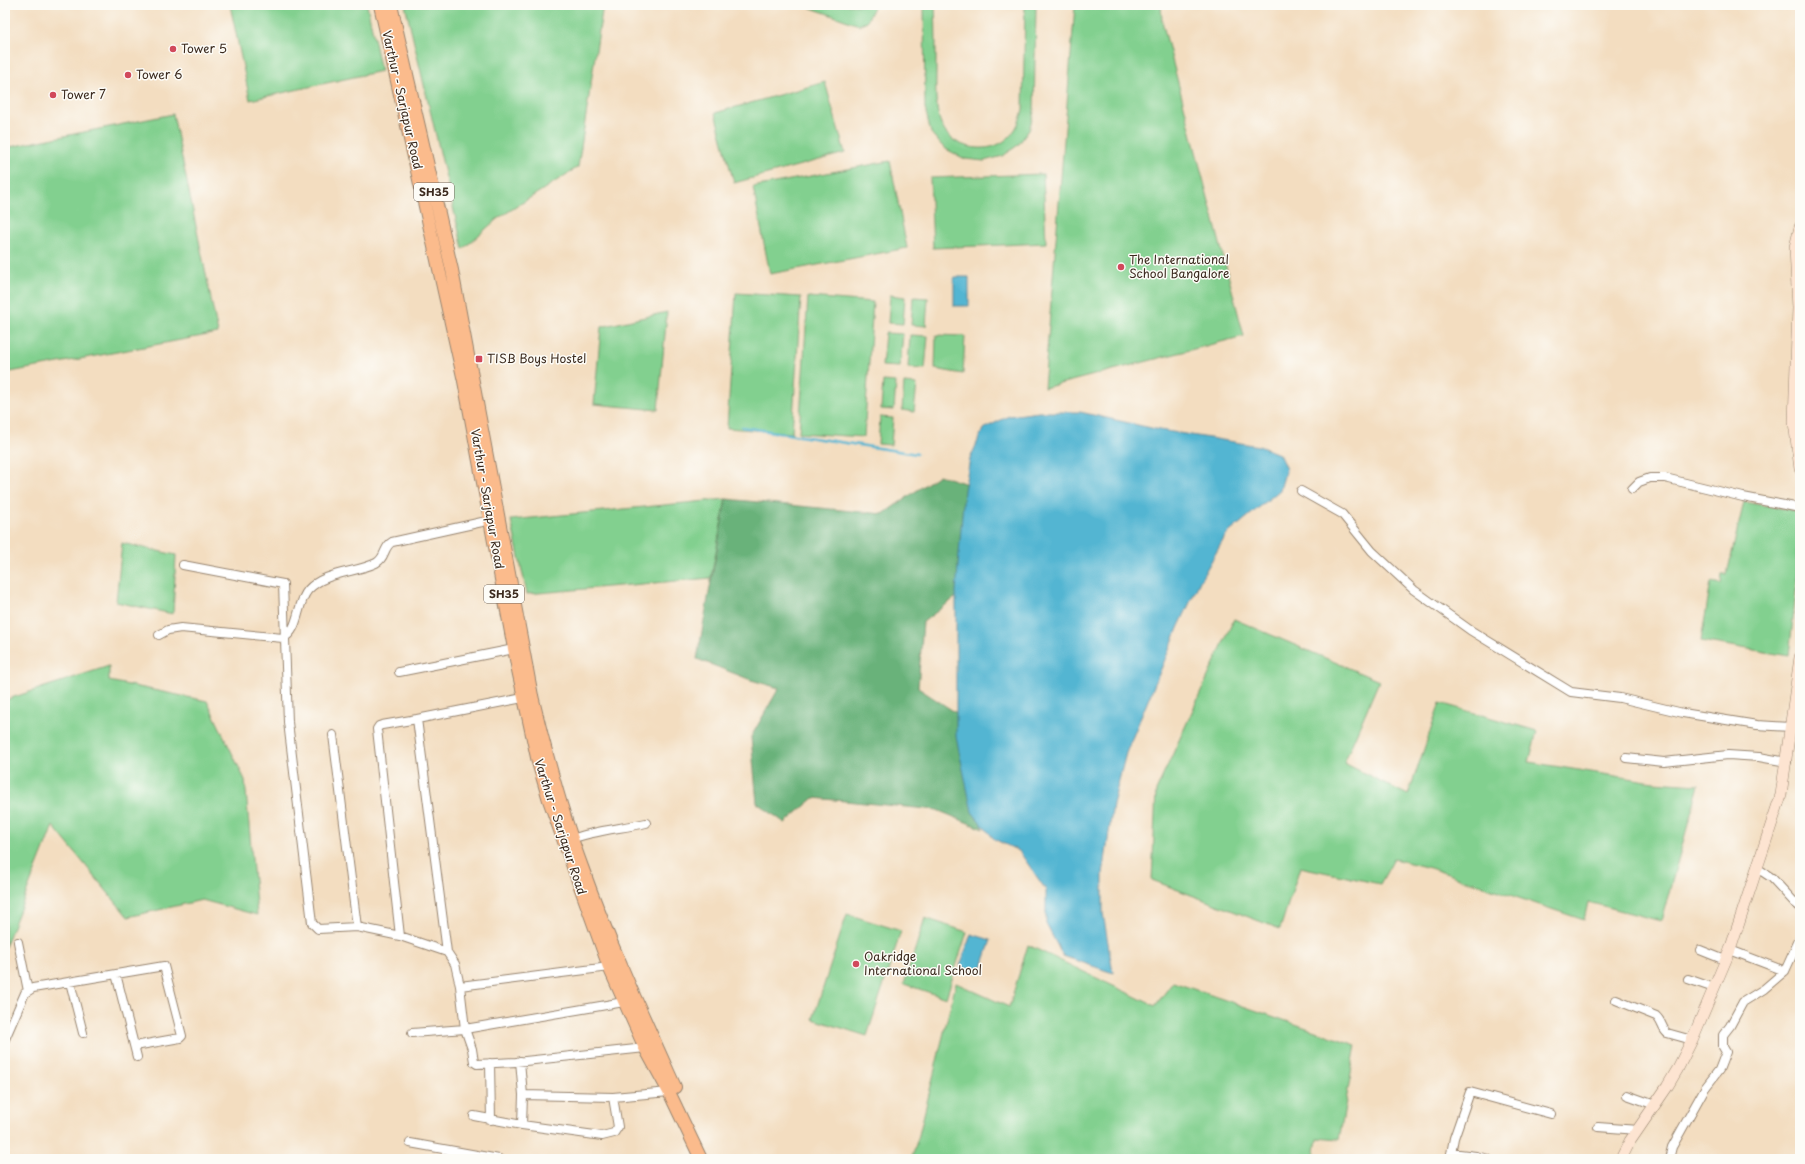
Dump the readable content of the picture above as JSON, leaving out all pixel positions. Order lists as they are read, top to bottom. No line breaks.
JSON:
{"streets":{"main road":["Varthur - Sarjapur Road","SH35"]},"places":{"other":["Tower 5","Tower 6","Tower 7","The International School Bangalore","Oakridge International School"],"transit":["TISB Boys Hostel"]}}
